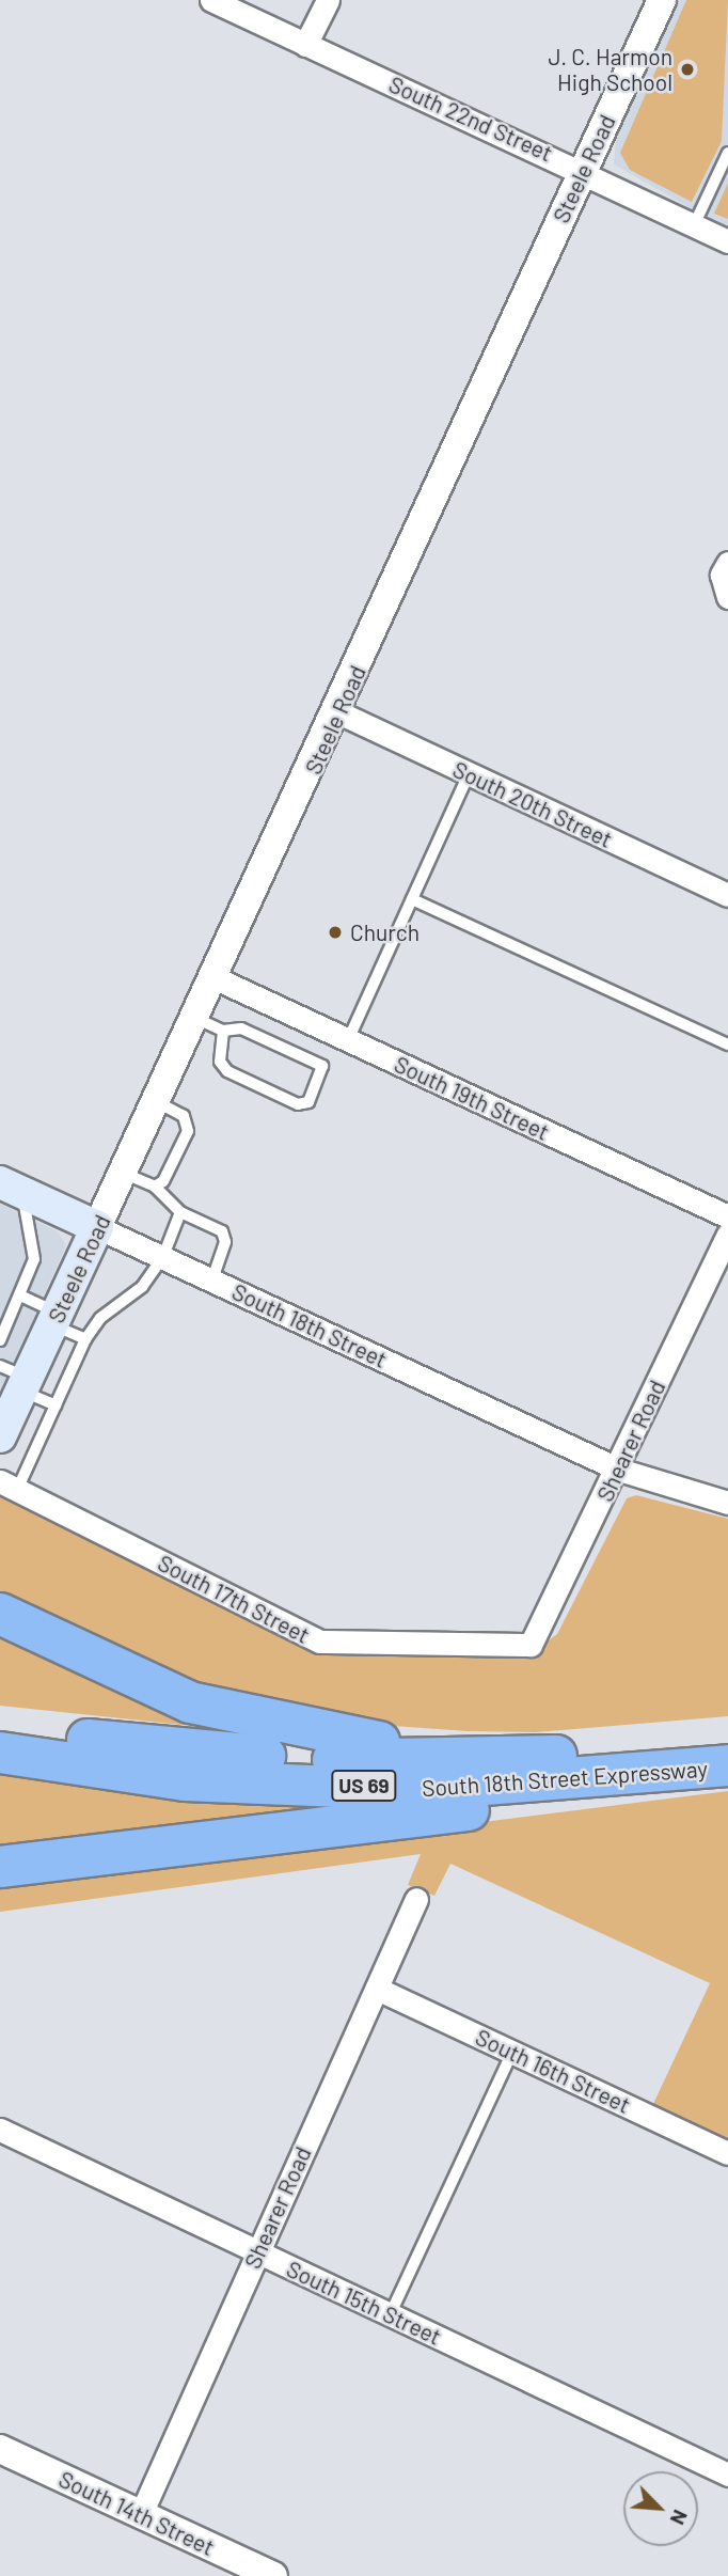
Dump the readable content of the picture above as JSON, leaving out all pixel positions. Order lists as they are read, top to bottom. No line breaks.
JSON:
{"streets":{"highway":["South 18th Street Expressway","US 69"],"main road":["Steele Road","South 18th Street"],"street":["South 22nd Street","South 20th Street","South 19th Street","Shearer Road","South 17th Street","South 16th Street","South 15th Street","South 14th Street"]},"crossings":[["South 22nd Street","Steele Road"],["Steele Road","South 20th Street"],["Steele Road","South 19th Street"],["Steele Road","South 18th Street"],["South 18th Street","Shearer Road"],["Shearer Road","South 17th Street"],["Shearer Road","South 16th Street"],["Shearer Road","South 15th Street"],["Shearer Road","South 14th Street"]],"places":["J. C. Harmon High School","Church"],"north":"bottom right"}
